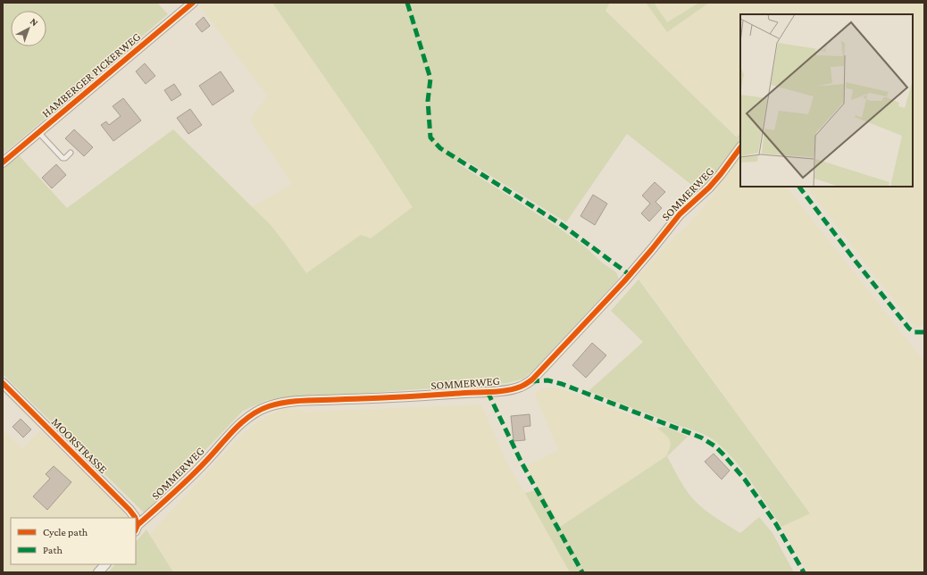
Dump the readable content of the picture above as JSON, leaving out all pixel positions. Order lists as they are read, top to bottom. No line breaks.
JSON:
{"streets":{"street":["HAMBERGER PICKERWEG","SOMMERWEG","MOORSTRASSE"]},"crossings":[["SOMMERWEG","MOORSTRASSE"]],"legend":["Cycle path","Path"],"north":"top right"}
